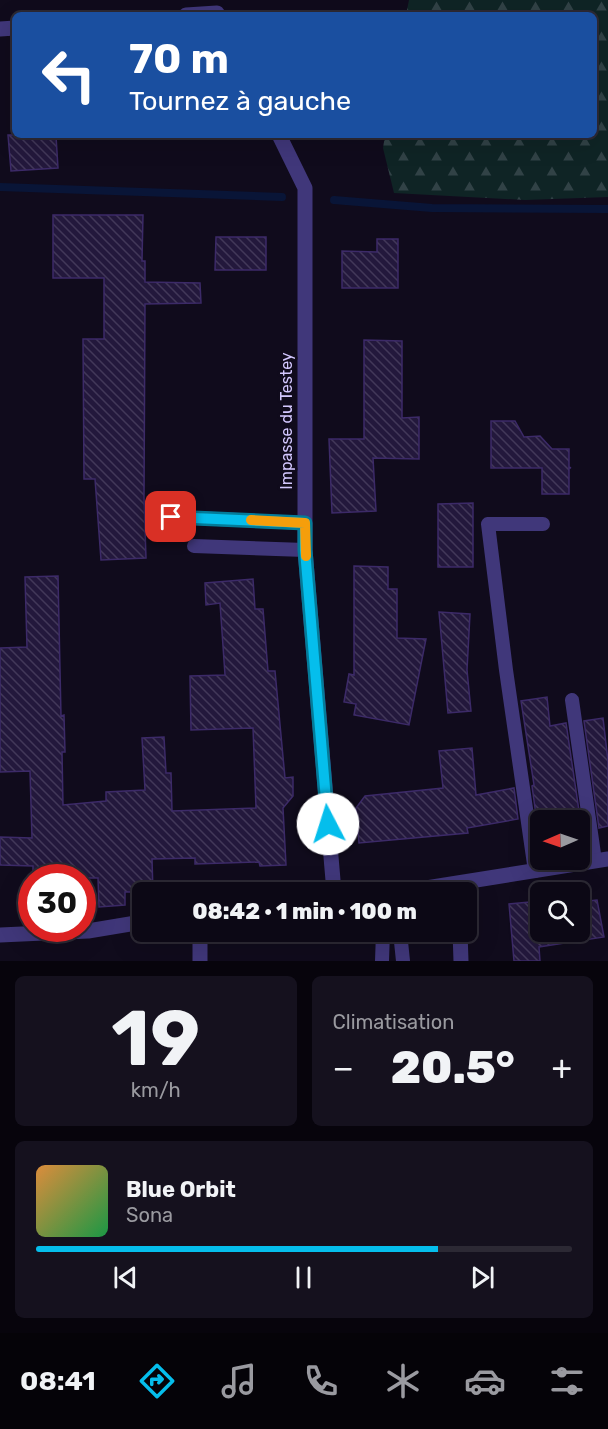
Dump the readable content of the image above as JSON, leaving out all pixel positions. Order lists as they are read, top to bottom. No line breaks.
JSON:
{"streets":{"street":["Impasse du Testey"]},"north":"left","page":{"turn":["70 m","Tournez à gauche"],"limit":"30","trip":"08:42 · 1 min · 100 m","tile":[["19","km/h"],"Climatisation"],"heat":["−","20.5°","+"],"song":["Blue Orbit","Sona"],"tabs":"08:41"}}
